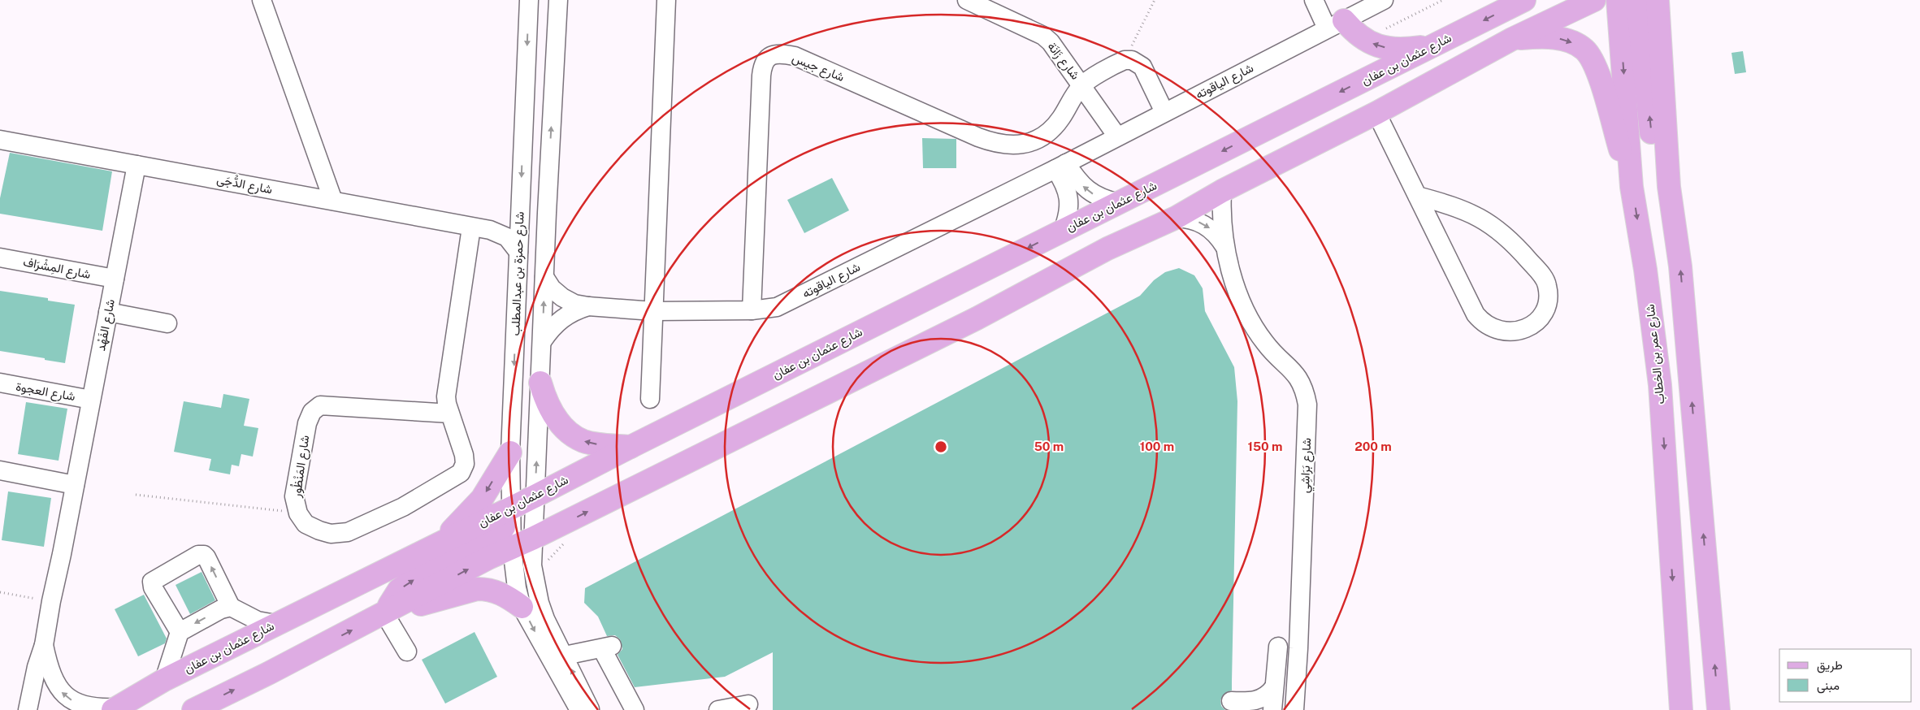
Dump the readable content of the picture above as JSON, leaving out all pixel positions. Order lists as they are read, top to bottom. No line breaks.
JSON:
{"streets":{"main road":["شارع عثمان بن عفان","شارع عمر بن الخطاب"],"street":["شارع زَانَة","شارع جيس","شارع الياقوته","شارع الدُّجَى","شارع المِشْرَاف","شارع حمزة بن عبدالمطلب","شارع الفَهْد","شارع العجوة","شارع بَرَاشِي","شارع المَنْظُور"]},"crossings":[["شارع عثمان بن عفان","شارع حمزة بن عبدالمطلب"],["شارع عثمان بن عفان","شارع الفَهْد"],["شارع زَانَة","شارع جيس"],["شارع زَانَة","شارع الياقوته"],["شارع جيس","شارع الياقوته"],["شارع الدُّجَى","شارع حمزة بن عبدالمطلب"],["شارع الدُّجَى","شارع الفَهْد"],["شارع الدُّجَى","شارع المَنْظُور"],["شارع المِشْرَاف","شارع الفَهْد"],["شارع الفَهْد","شارع العجوة"]],"legend":["طريق","مبنى"],"rings":["50 m","100 m","150 m","200 m"]}
